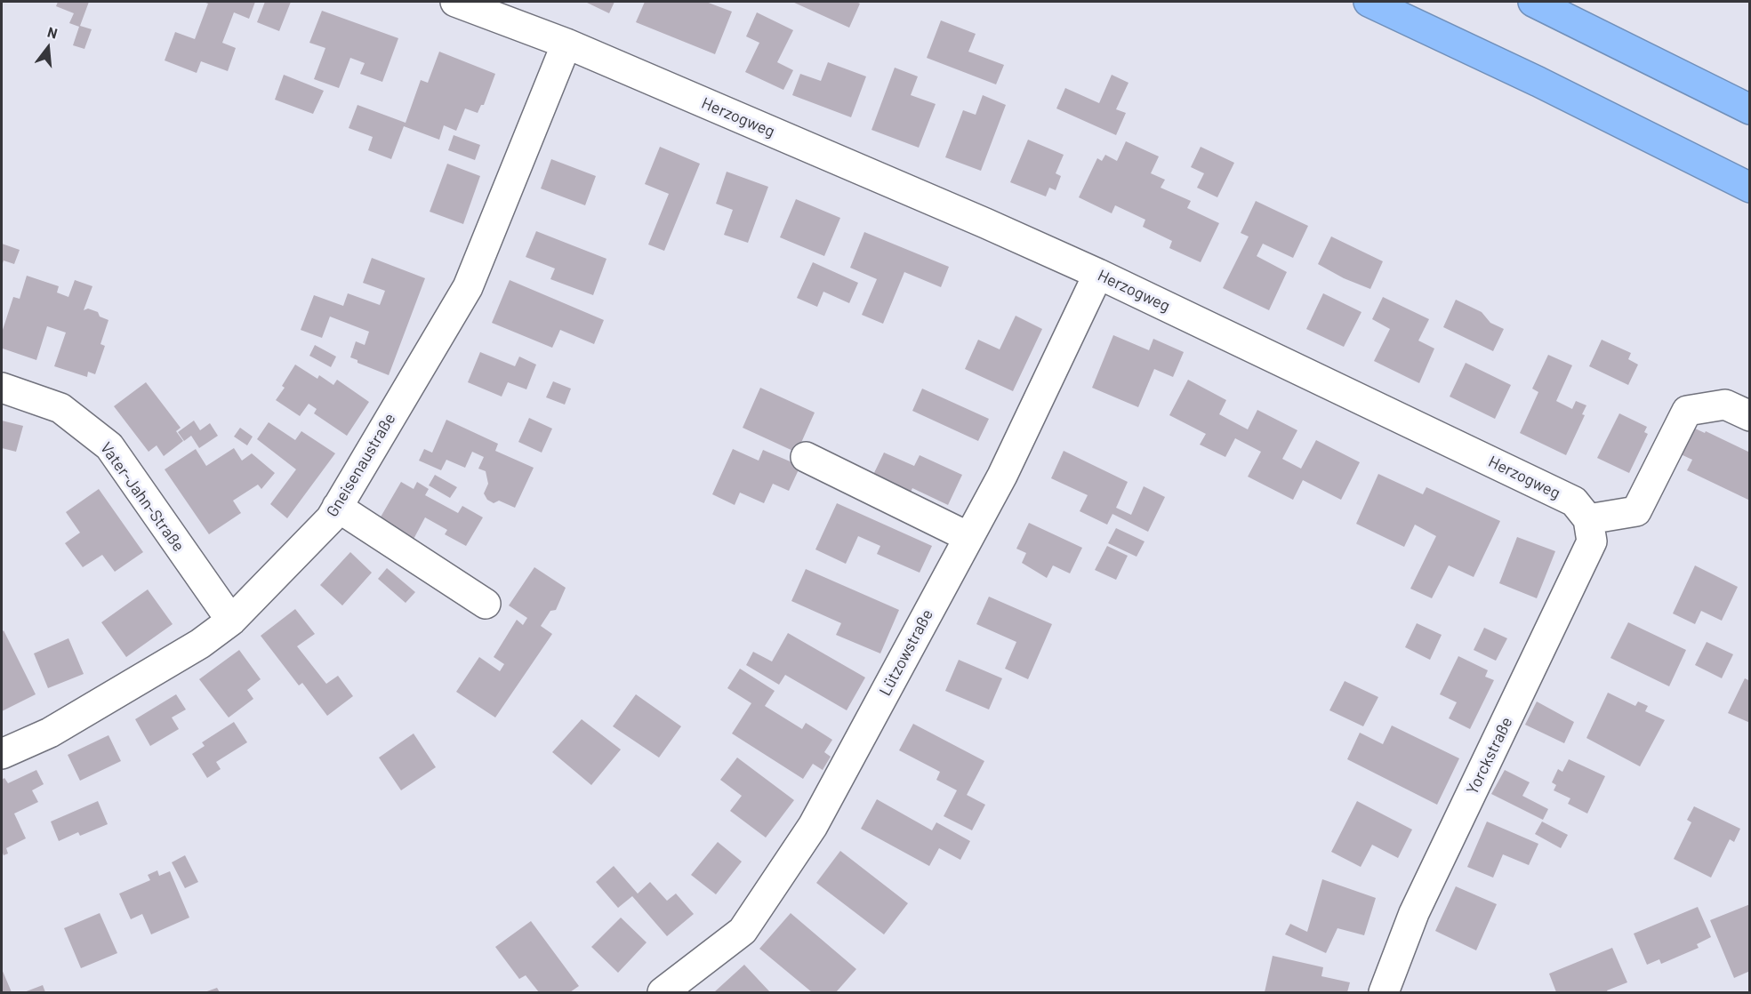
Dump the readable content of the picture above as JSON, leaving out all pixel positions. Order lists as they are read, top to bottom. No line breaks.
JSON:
{"streets":{"street":["Herzogweg","Gneisenaustraße","Vater-Jahn-Straße","Lützowstraße","Yorckstraße"]},"crossings":[["Herzogweg","Gneisenaustraße"],["Herzogweg","Lützowstraße"],["Herzogweg","Yorckstraße"],["Gneisenaustraße","Vater-Jahn-Straße"]],"north":"top"}
